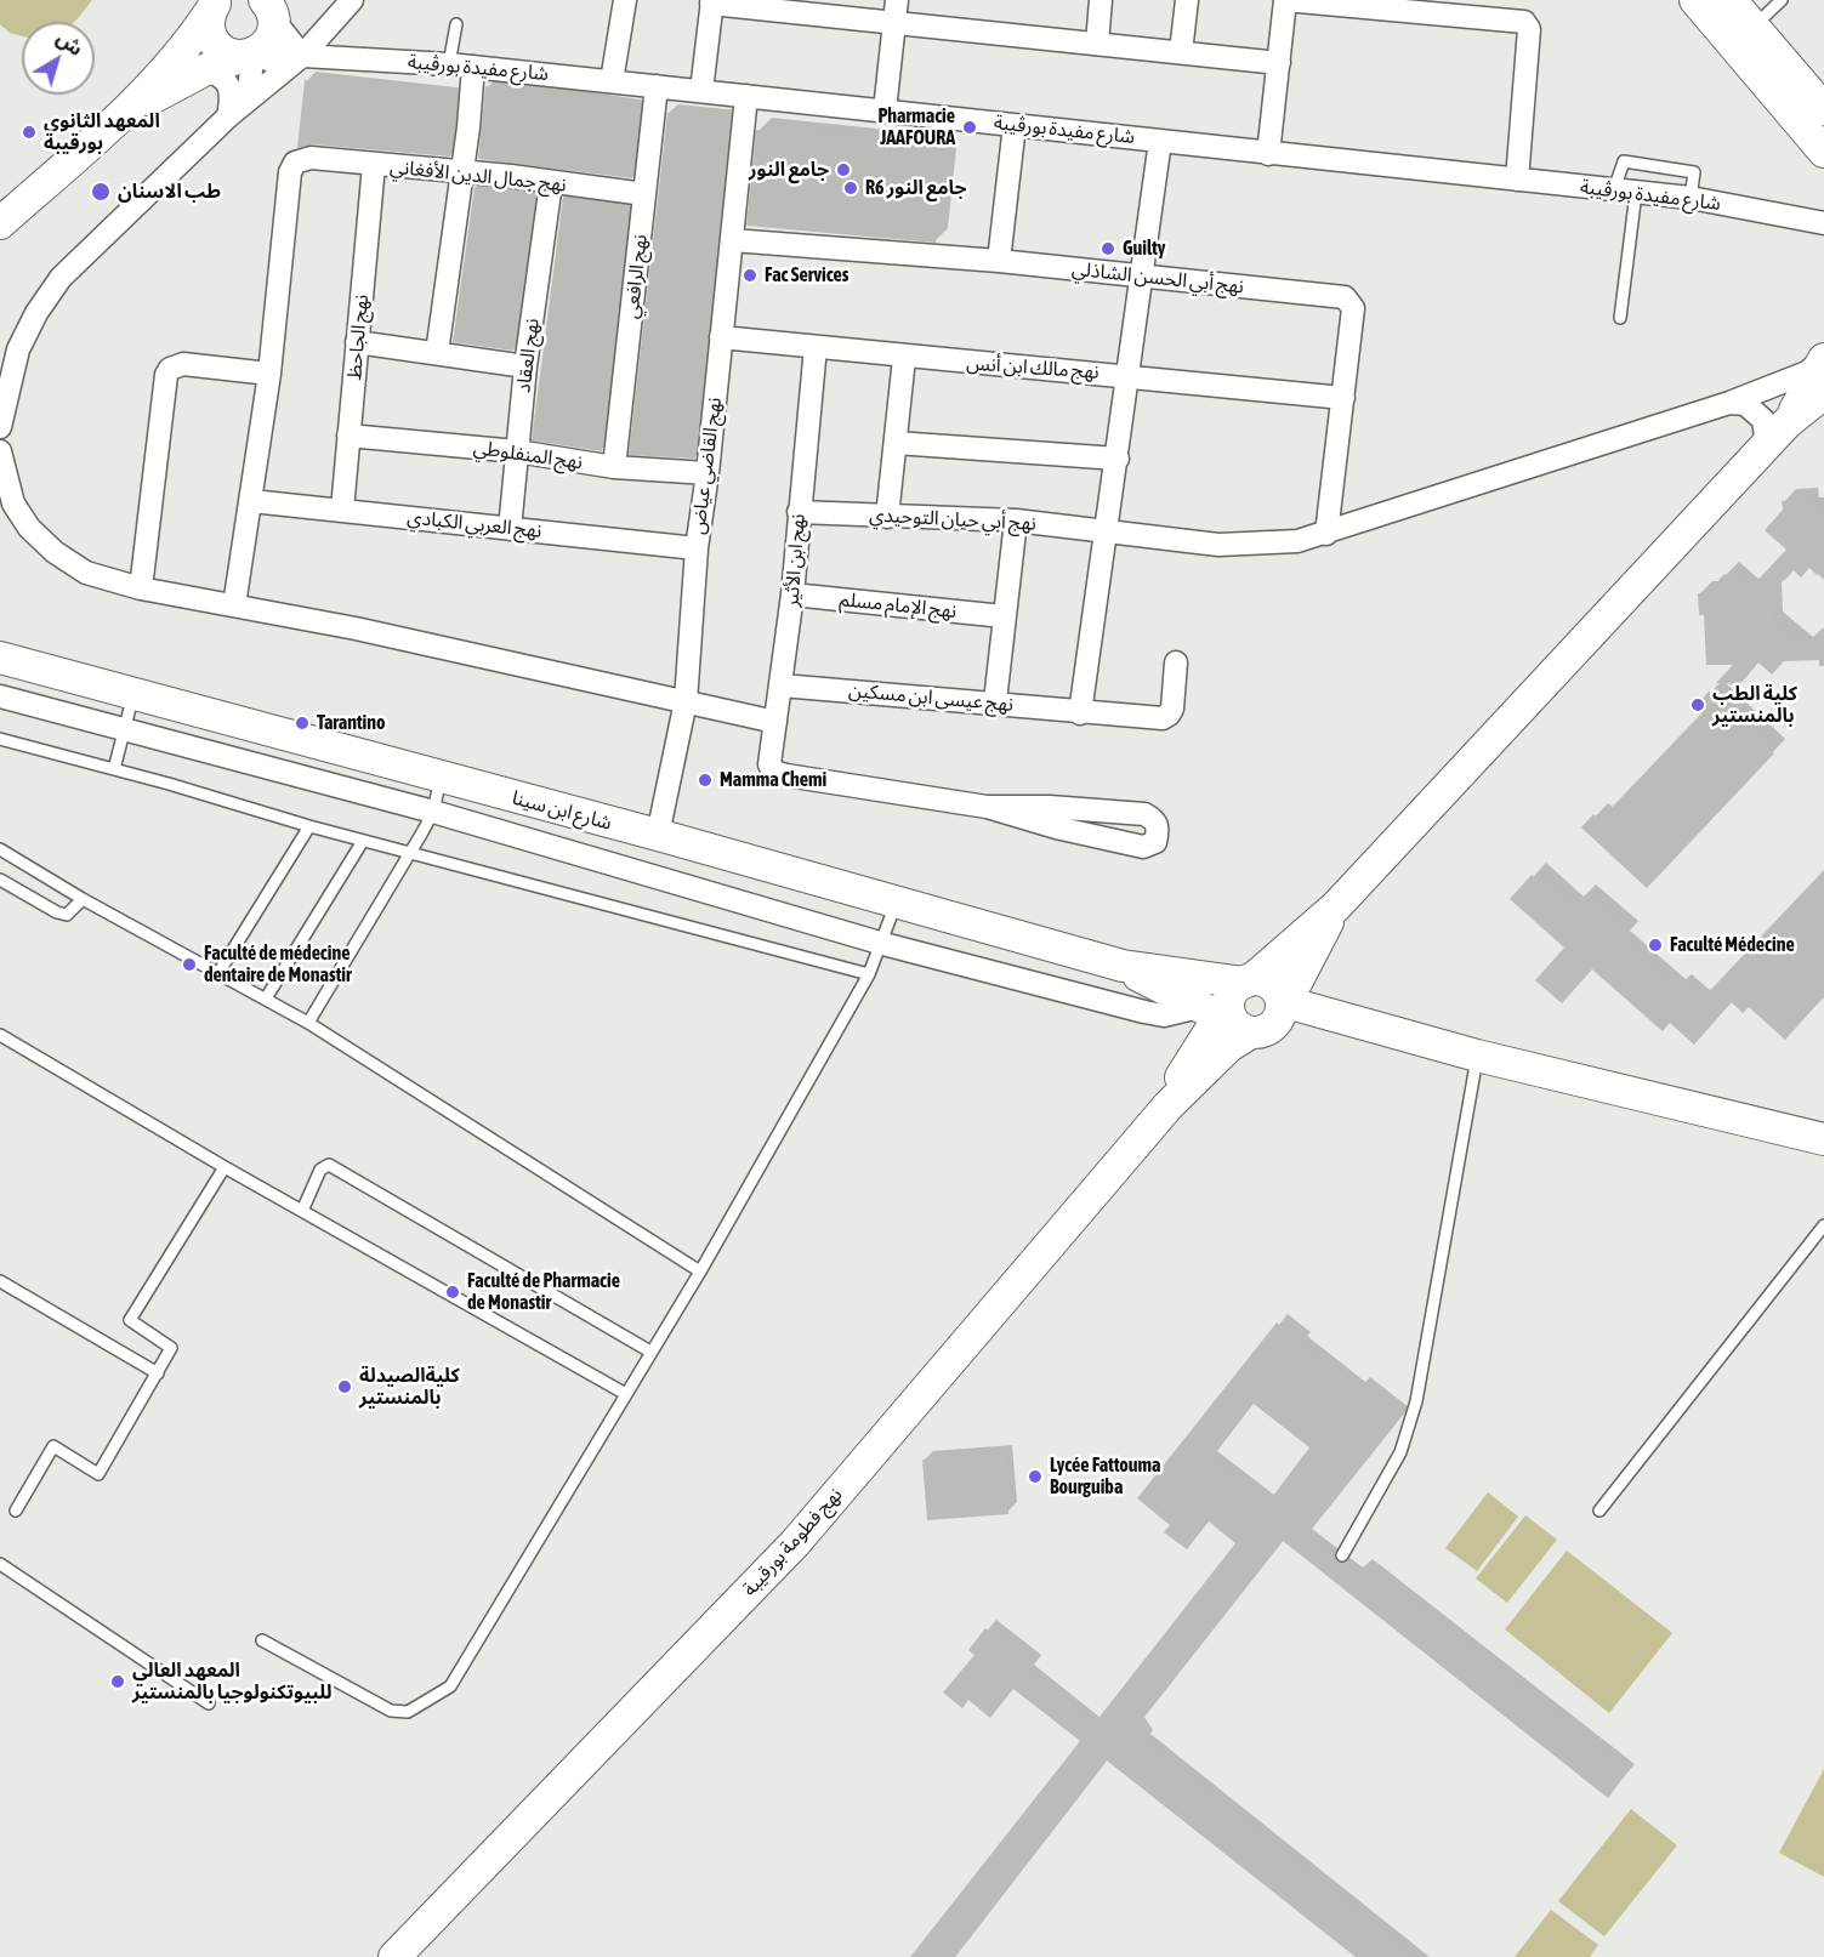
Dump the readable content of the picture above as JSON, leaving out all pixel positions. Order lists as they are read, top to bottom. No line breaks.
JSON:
{"streets":{"main road":["شارع ابن سينا","نهج فطومة بورقيبة"],"street":["شارع مفيدة بورڨيبة","نهج جمال الدين الأفغاني","نهج الرافعي","نهج أبي الحسن الشاذلي","نهج الجاحظ","نهج العقاد","نهج مالك ابن أنس","نهج المنفلوطي","نهج القاضي عياض","نهج أبي حيان التوحيدي","نهج العربي الكبادي","نهج ابن الأثير","نهج الإمام مسلم","نهج عيسى ابن مسكين"]},"crossings":[["شارع مفيدة بورڨيبة","نهج الرافعي"],["شارع مفيدة بورڨيبة","نهج القاضي عياض"],["نهج جمال الدين الأفغاني","نهج الرافعي"],["نهج جمال الدين الأفغاني","نهج الجاحظ"],["نهج جمال الدين الأفغاني","نهج العقاد"],["نهج الرافعي","نهج المنفلوطي"],["نهج أبي الحسن الشاذلي","نهج مالك ابن أنس"],["نهج أبي الحسن الشاذلي","نهج القاضي عياض"],["نهج أبي الحسن الشاذلي","نهج أبي حيان التوحيدي"],["نهج الجاحظ","نهج المنفلوطي"],["نهج الجاحظ","نهج العربي الكبادي"],["نهج العقاد","نهج المنفلوطي"],["نهج العقاد","نهج العربي الكبادي"],["نهج مالك ابن أنس","نهج القاضي عياض"],["نهج مالك ابن أنس","نهج ابن الأثير"],["نهج المنفلوطي","نهج القاضي عياض"],["نهج القاضي عياض","نهج العربي الكبادي"],["نهج القاضي عياض","شارع ابن سينا"],["نهج أبي حيان التوحيدي","نهج ابن الأثير"],["نهج ابن الأثير","نهج الإمام مسلم"],["نهج ابن الأثير","نهج عيسى ابن مسكين"]],"places":["Pharmacie JAAFOURA","المعهد الثانوي بورقيبة","جامع النور","R6 جامع النور","طب الاسنان","Guilty","Fac Services","كلية الطب بالمنستير","Tarantino","Mamma Chemi","Faculté Médecine","Faculté de médecine dentaire de Monastir","Faculté de Pharmacie de Monastir","كليةالصيدلة بالمنستير","Lycée Fattouma Bourguiba","المعهد العالي للبيوتكنولوجيا بالمنستير"],"north":"top right"}
